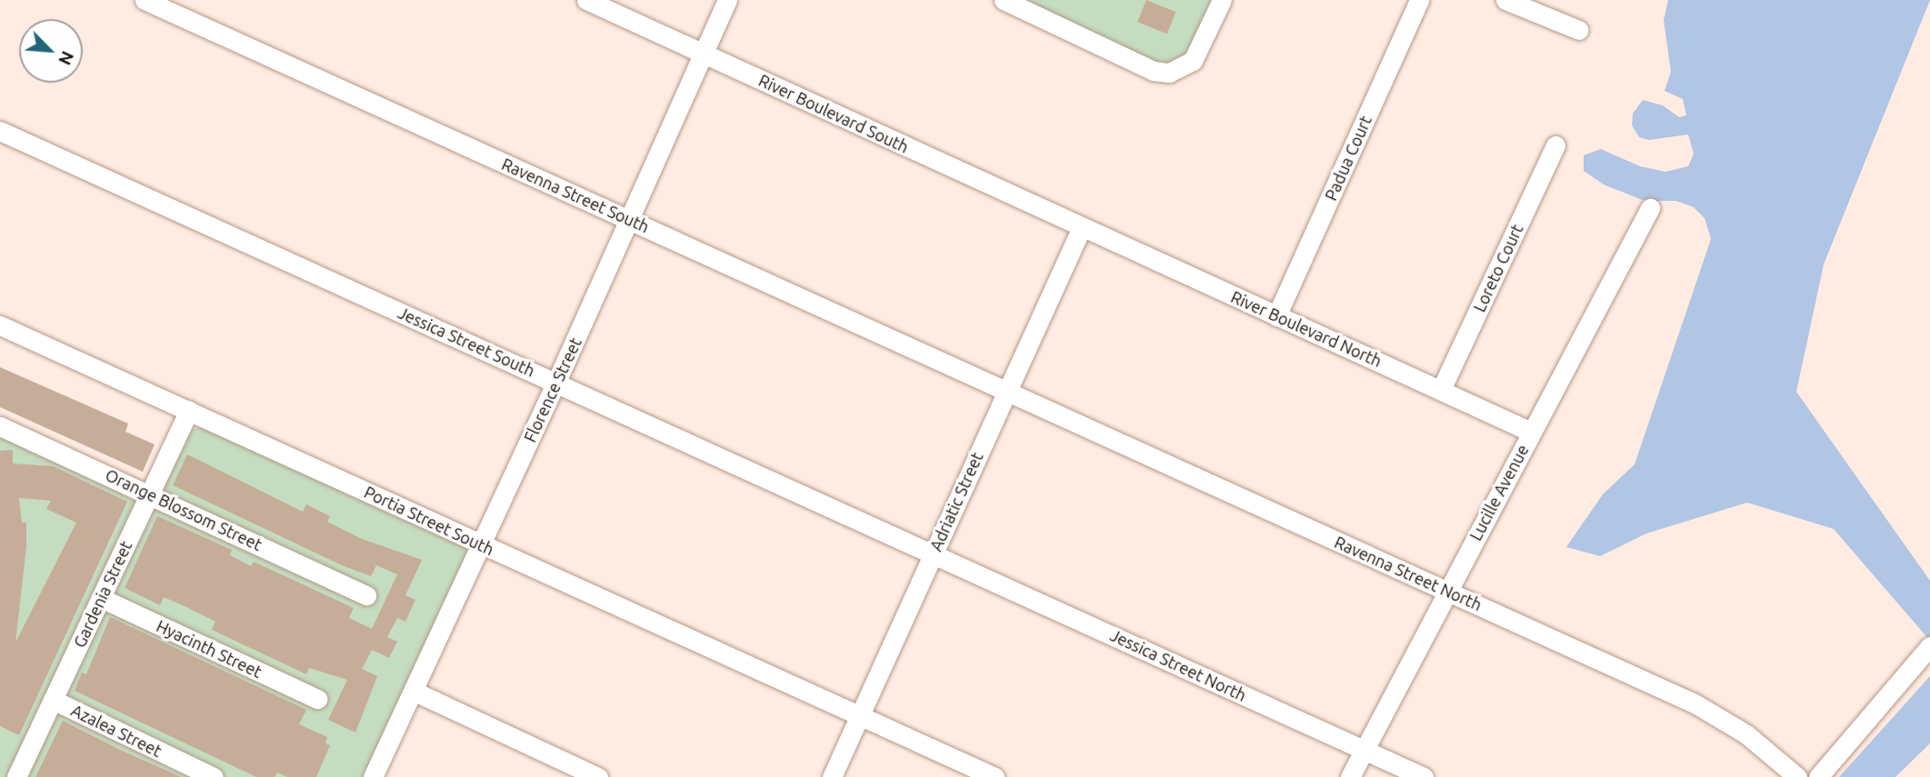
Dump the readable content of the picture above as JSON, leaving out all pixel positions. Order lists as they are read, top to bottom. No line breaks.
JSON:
{"streets":{"street":["River Boulevard South","Padua Court","Ravenna Street South","Loreto Court","River Boulevard North","Jessica Street South","Florence Street","Lucille Avenue","Adriatic Street","Orange Blossom Street","Portia Street South","Ravenna Street North","Gardenia Street","Hyacinth Street","Jessica Street North","Azalea Street"]},"crossings":[["River Boulevard South","River Boulevard North"],["River Boulevard South","Florence Street"],["River Boulevard South","Adriatic Street"],["Padua Court","River Boulevard North"],["Ravenna Street South","Florence Street"],["Ravenna Street South","Adriatic Street"],["Ravenna Street South","Ravenna Street North"],["Loreto Court","River Boulevard North"],["River Boulevard North","Lucille Avenue"],["River Boulevard North","Adriatic Street"],["Jessica Street South","Florence Street"],["Jessica Street South","Adriatic Street"],["Jessica Street South","Jessica Street North"],["Florence Street","Portia Street South"],["Lucille Avenue","Ravenna Street North"],["Lucille Avenue","Jessica Street North"],["Adriatic Street","Portia Street South"],["Adriatic Street","Ravenna Street North"],["Adriatic Street","Jessica Street North"],["Orange Blossom Street","Gardenia Street"],["Portia Street South","Gardenia Street"],["Gardenia Street","Hyacinth Street"],["Gardenia Street","Azalea Street"]],"north":"bottom right"}
